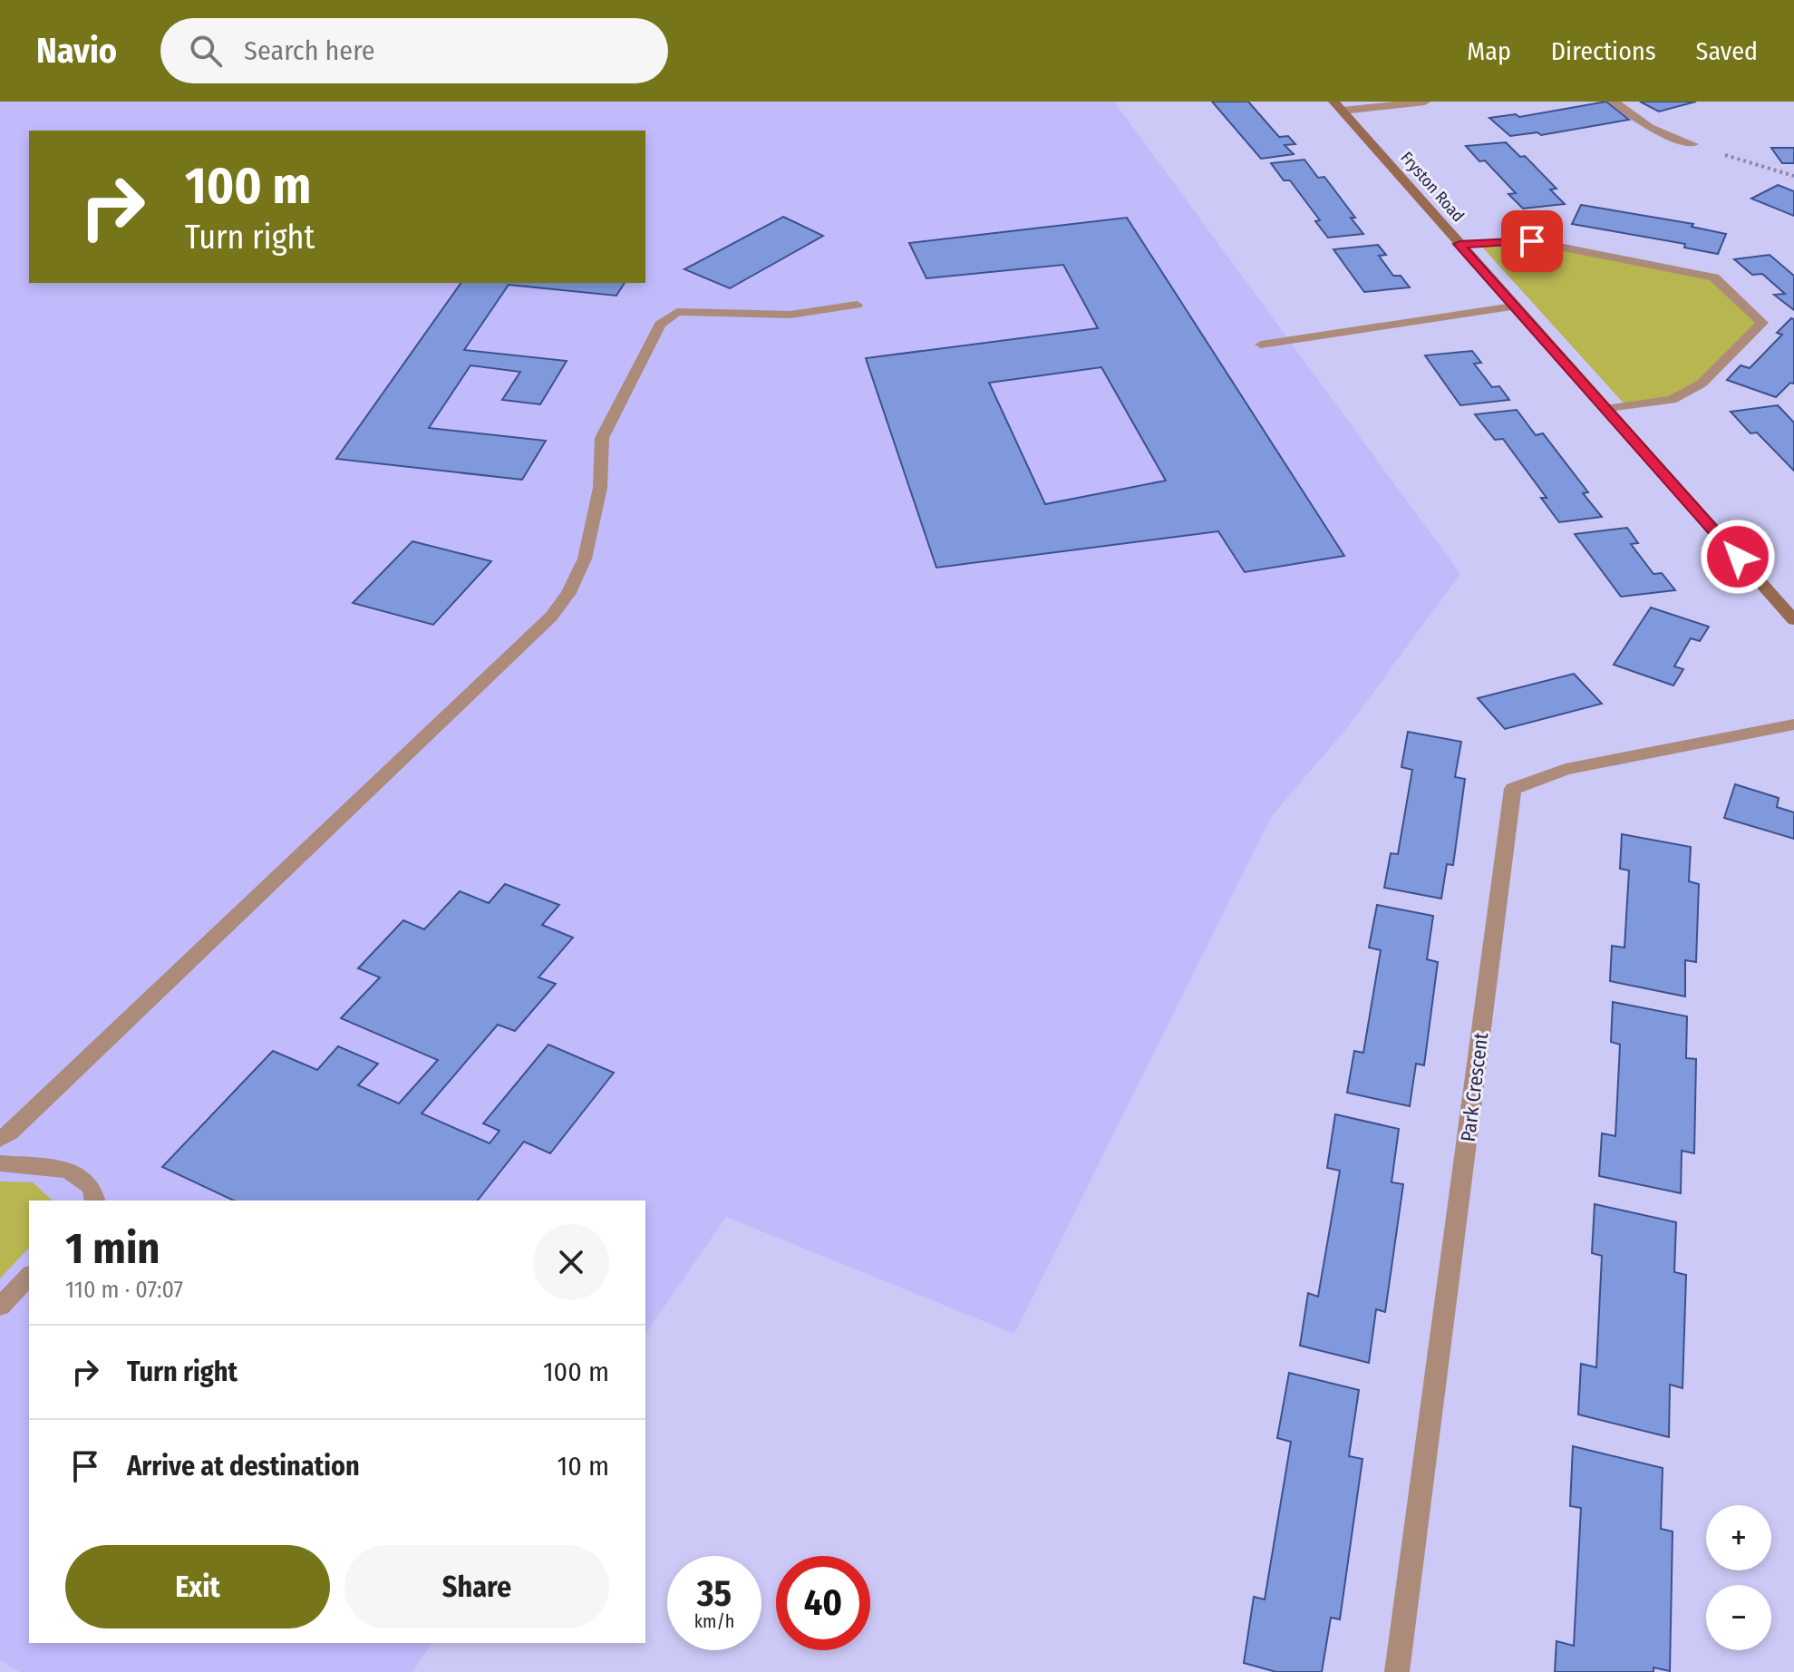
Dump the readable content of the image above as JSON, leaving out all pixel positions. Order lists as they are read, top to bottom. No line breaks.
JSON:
{"streets":{"street":["Fryston Road","Park Crescent"]},"page":{"header":"Navio","search":"Search here","nav":["Map","Directions","Saved"],"turn":["100 m","Turn right"],"heading":["1 min","110 m · 07:07"],"list":[{"name":"Turn right","value":"100 m"},{"name":"Arrive at destination","value":"10 m"}],"map_buttons":["+","−"],"buttons":["Exit","Share"],"speed":"35 km/h","limit":"40"}}
